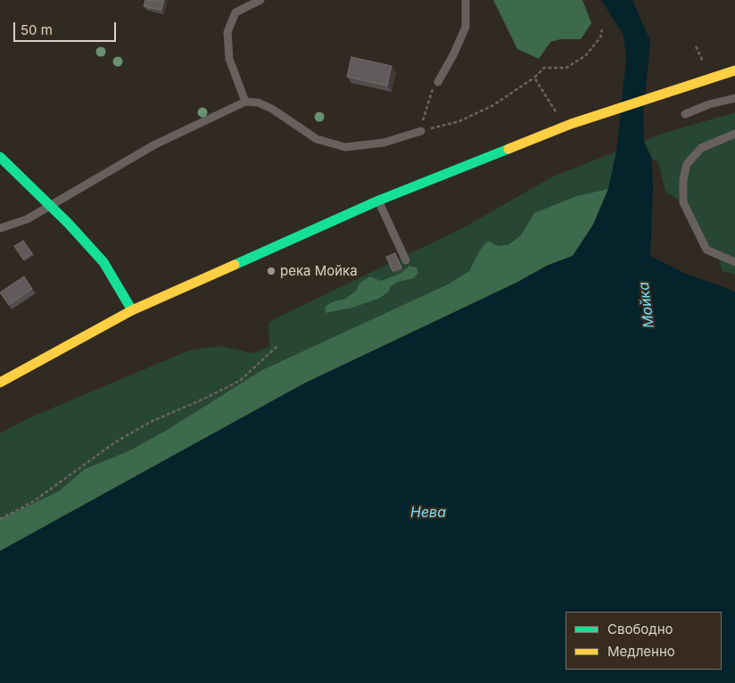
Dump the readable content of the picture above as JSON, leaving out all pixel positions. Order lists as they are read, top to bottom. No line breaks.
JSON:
{"water":["Мойка","Нева"],"places":["река Мойка"],"legend":["Свободно","Медленно"],"scale_bar":"50 m"}
